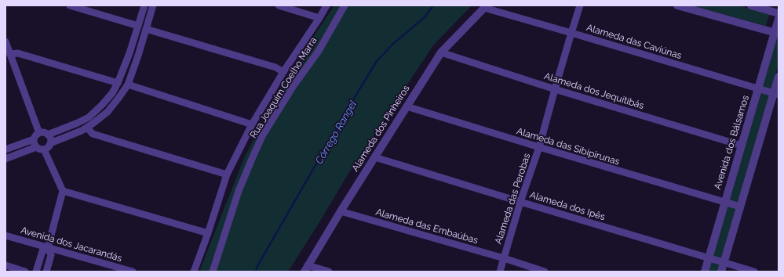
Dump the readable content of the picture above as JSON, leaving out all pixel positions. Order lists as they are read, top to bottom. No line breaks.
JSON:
{"streets":{"street":["Alameda das Caviúnas","Rua Joaquim Coelho Marra","Alameda dos Jequitibás","Alameda dos Pinheiros","Avenida dos Bálsamos","Alameda das Sibipirunas","Alameda das Perobas","Alameda dos Ipês","Alameda das Embaúbas","Avenida dos Jacarandás"]},"crossings":[["Alameda das Caviúnas","Alameda dos Pinheiros"],["Alameda das Caviúnas","Avenida dos Bálsamos"],["Alameda das Caviúnas","Alameda das Perobas"],["Alameda dos Jequitibás","Alameda dos Pinheiros"],["Alameda dos Jequitibás","Avenida dos Bálsamos"],["Alameda dos Jequitibás","Alameda das Perobas"],["Alameda dos Pinheiros","Alameda das Sibipirunas"],["Alameda dos Pinheiros","Alameda dos Ipês"],["Alameda dos Pinheiros","Alameda das Embaúbas"],["Avenida dos Bálsamos","Alameda das Sibipirunas"],["Avenida dos Bálsamos","Alameda dos Ipês"],["Alameda das Sibipirunas","Alameda das Perobas"],["Alameda das Perobas","Alameda dos Ipês"],["Alameda das Perobas","Alameda das Embaúbas"]],"water":["Córrego Rangel"]}
